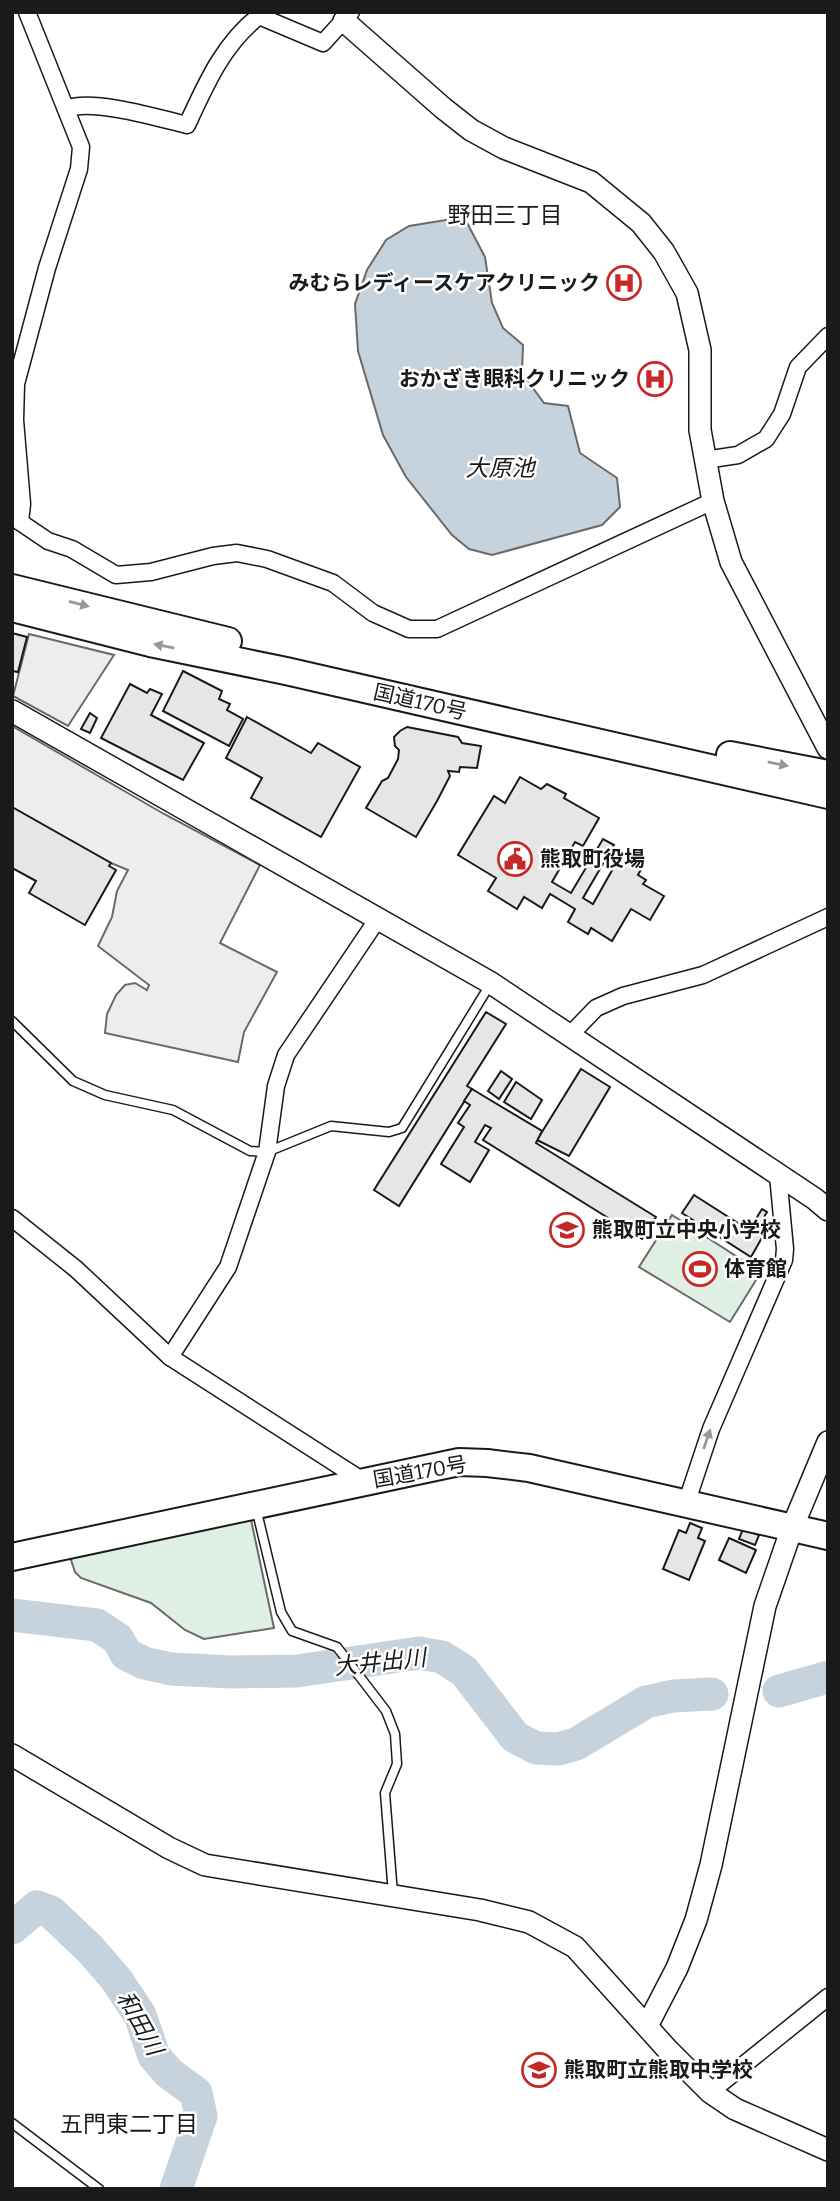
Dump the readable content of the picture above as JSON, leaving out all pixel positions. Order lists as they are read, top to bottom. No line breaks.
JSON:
{"streets":{"highway":["国道170号"]},"districts":["野田三丁目","五門東二丁目"],"water":["大原池","大井出川","和田川"],"places":{"hospital":["みむらレディースケアクリニック","おかざき眼科クリニック"],"public building":["熊取町役場"],"school or university":["熊取町立中央小学校","熊取町立熊取中学校"],"sports":["体育館"]}}
